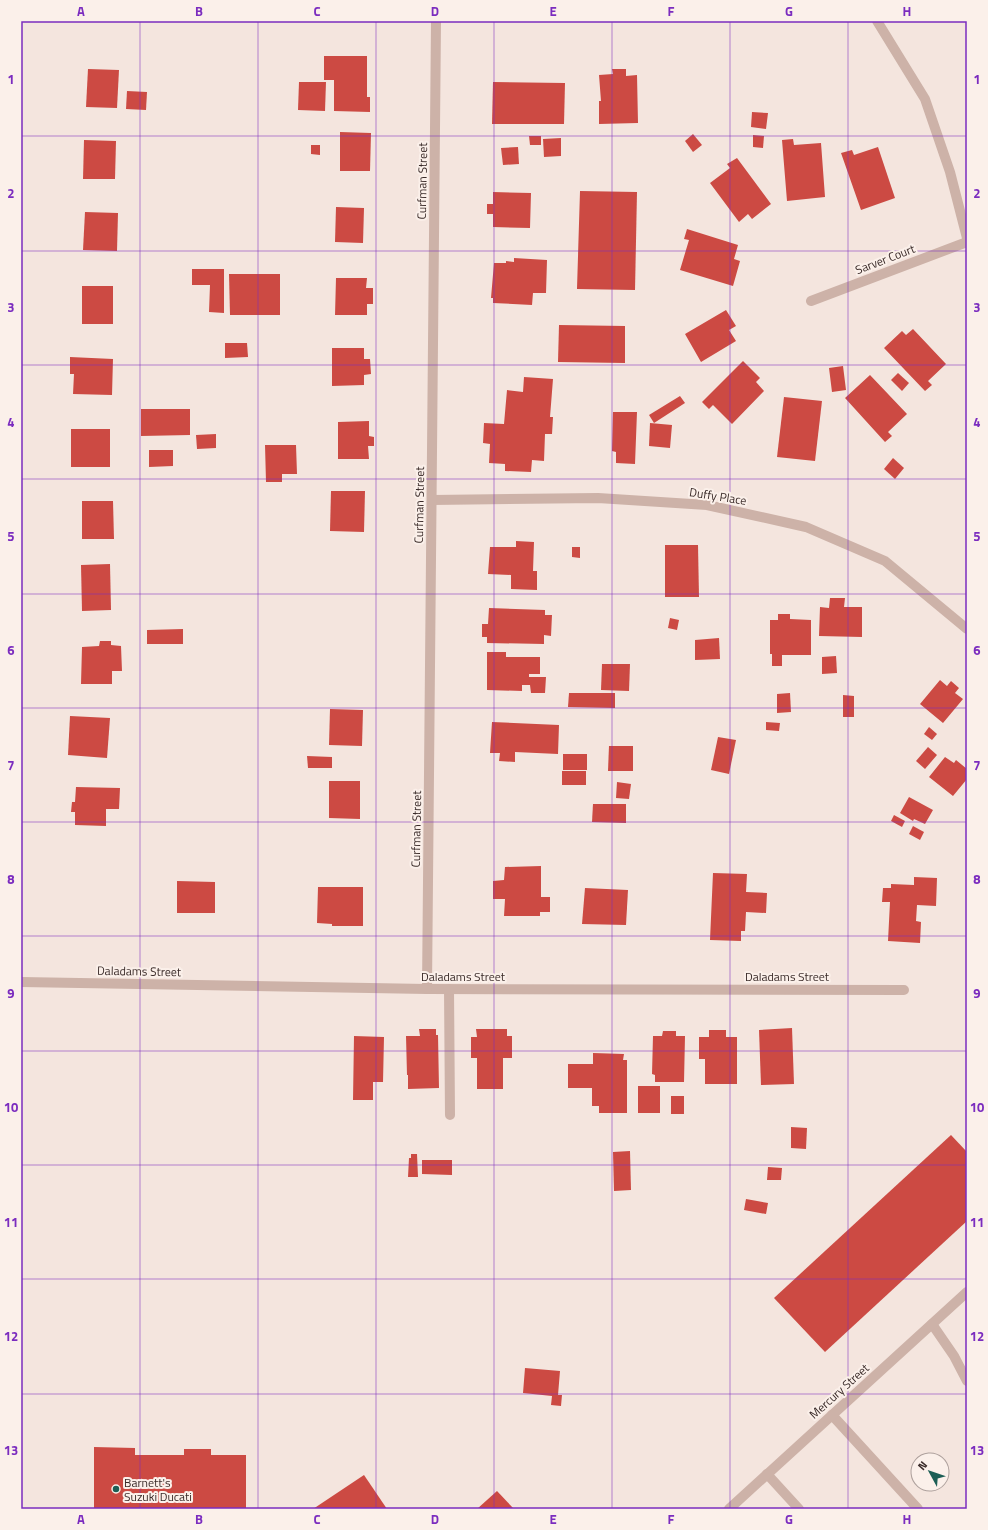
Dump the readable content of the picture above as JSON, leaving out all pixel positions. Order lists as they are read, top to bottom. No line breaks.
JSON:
{"streets":{"street":["Curfman Street","Sarver Court","Duffy Place","Daladams Street","Mercury Street"]},"crossings":[["Curfman Street","Duffy Place"],["Curfman Street","Daladams Street"]],"places":["Barnett's Suzuki Ducati"],"north":"top left","grid":{"columns":["A","B","C","D","E","F","G","H"],"rows":["1","2","3","4","5","6","7","8","9","10","11","12","13"]}}
